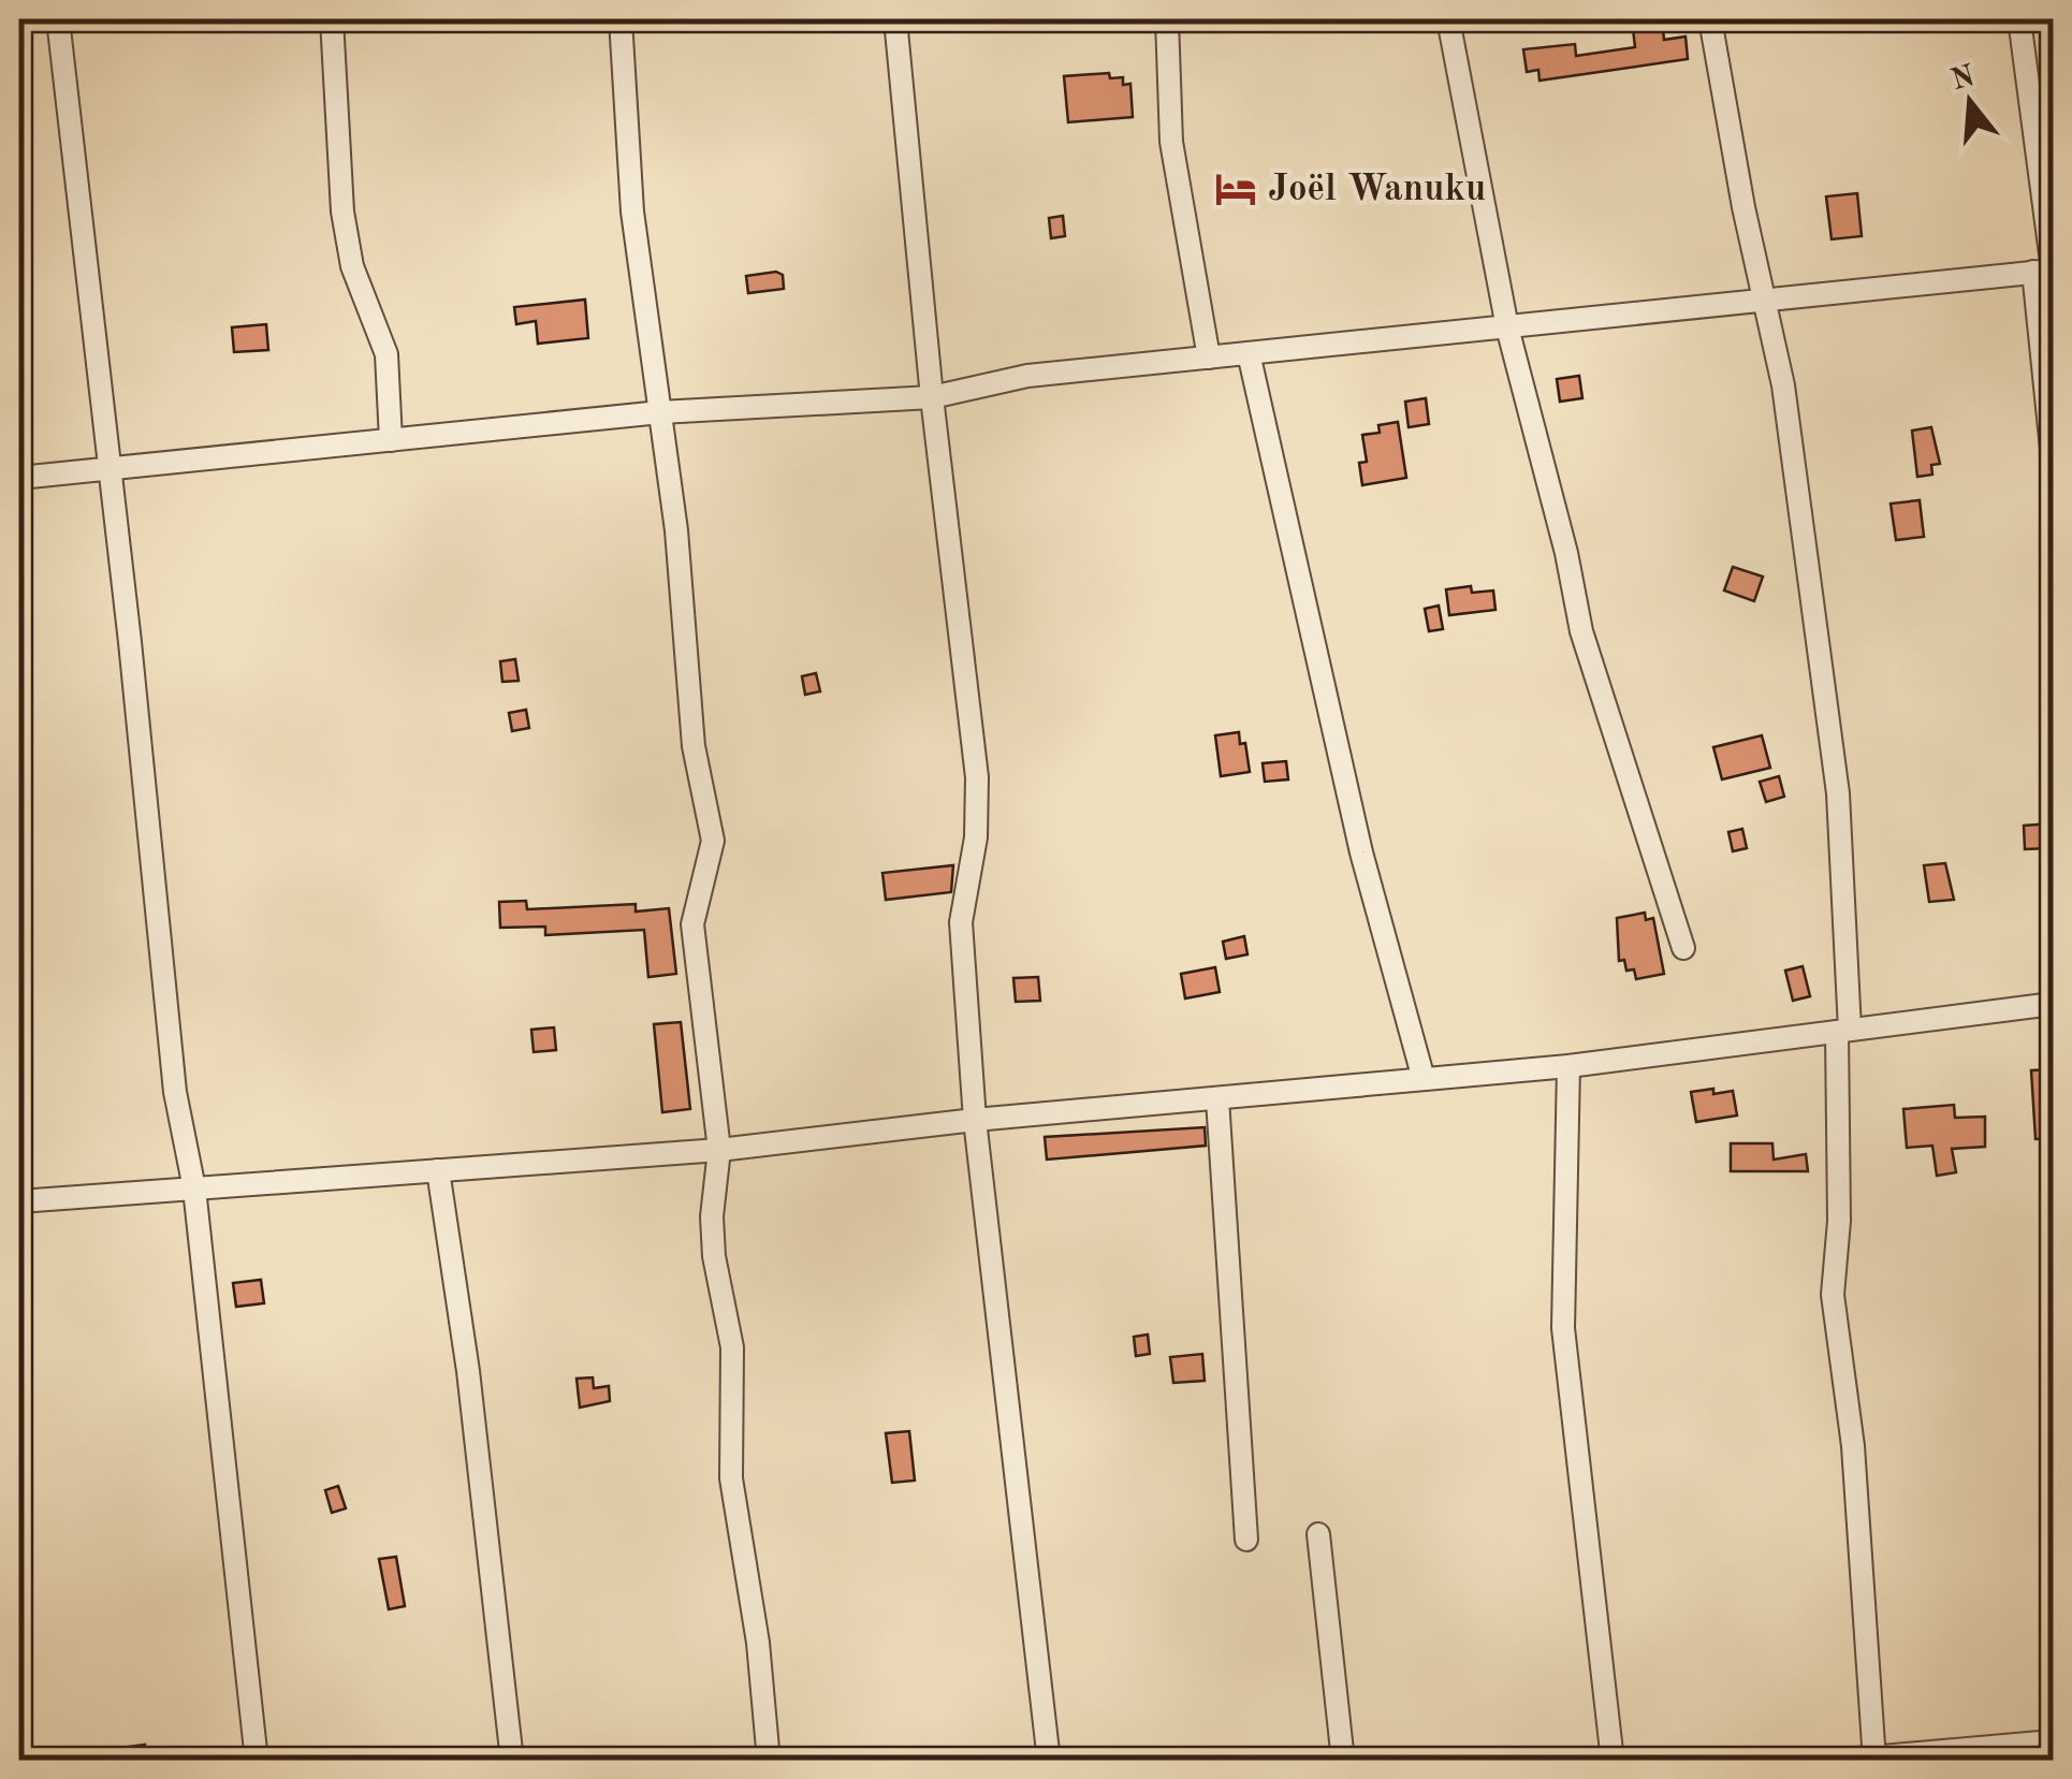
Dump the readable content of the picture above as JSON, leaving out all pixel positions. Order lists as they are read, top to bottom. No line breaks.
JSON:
{"places":{"hotel":["Joël Wanuku"]},"north":"top"}
